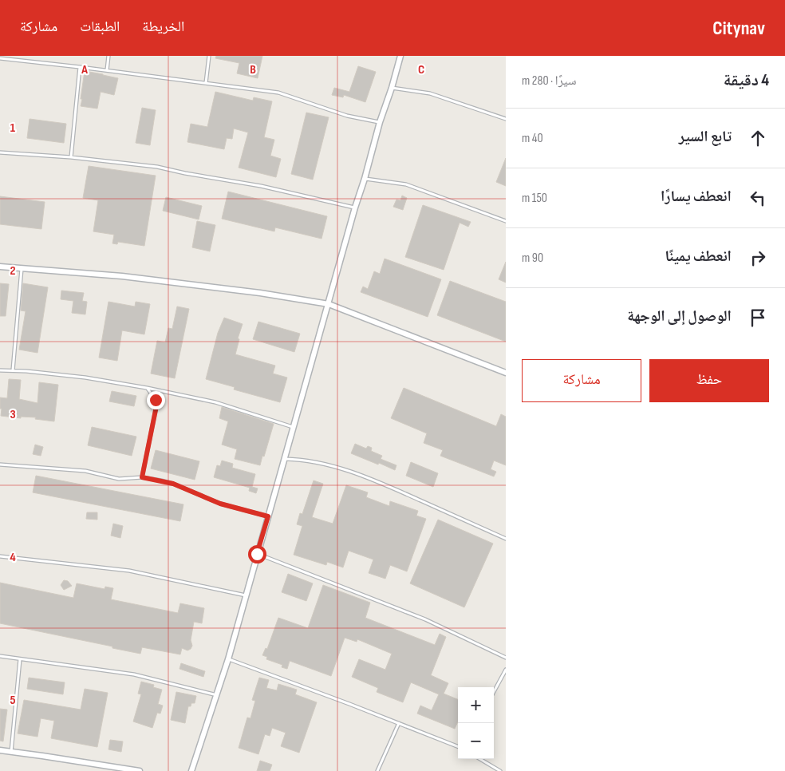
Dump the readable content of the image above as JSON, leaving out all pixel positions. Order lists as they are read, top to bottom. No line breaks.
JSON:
{"page":{"header":"Citynav","nav":["الخريطة","الطبقات","مشاركة"],"heading":["4 دقيقة","سيرًا · 280 m"],"list":[["تابع السير","40 m"],["انعطف يسارًا","150 m"],["انعطف يمينًا","90 m"],"الوصول إلى الوجهة"],"buttons":["حفظ","مشاركة"],"map_buttons":["+","−"]},"grid":{"columns":["A","B","C"],"rows":["1","2","3","4","5"]}}
